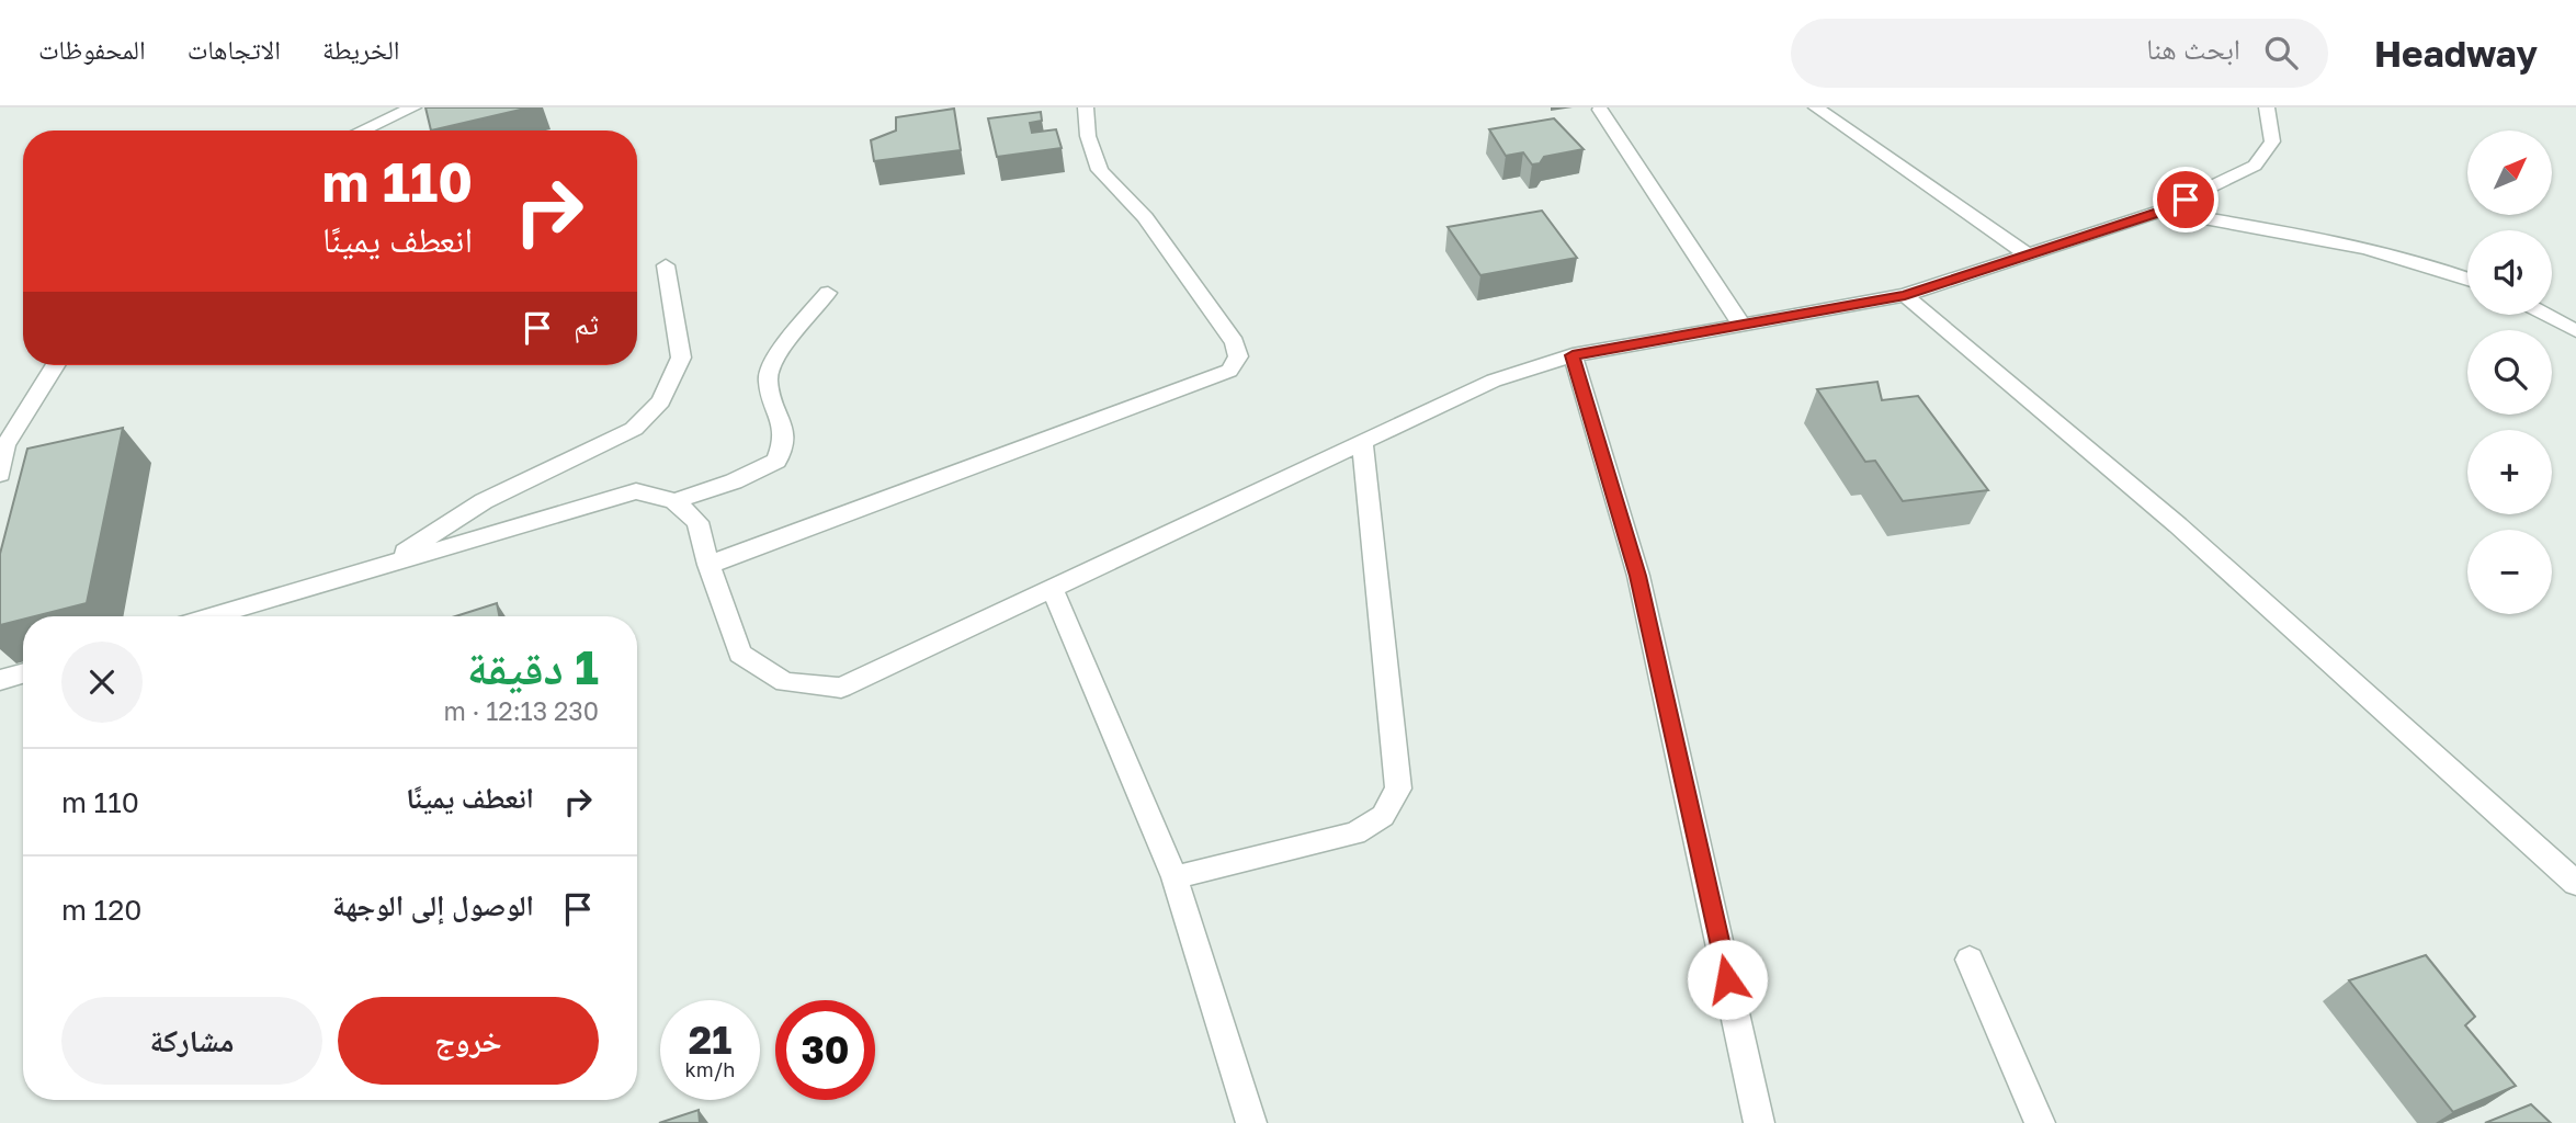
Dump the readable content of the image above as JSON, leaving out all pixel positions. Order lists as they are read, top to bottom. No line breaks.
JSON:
{"north":"top right","page":{"header":"Headway","search":"ابحث هنا","nav":["الخريطة","الاتجاهات","المحفوظات"],"map_buttons":["+","−"],"turn":["110 m","انعطف يمينًا"],"then":"ثم","heading":["1 دقيقة","230 m · 12:13"],"list":[{"name":"انعطف يمينًا","value":"110 m"},{"name":"الوصول إلى الوجهة","value":"120 m"}],"buttons":["خروج","مشاركة"],"speed":"21 km/h","limit":"30"}}
